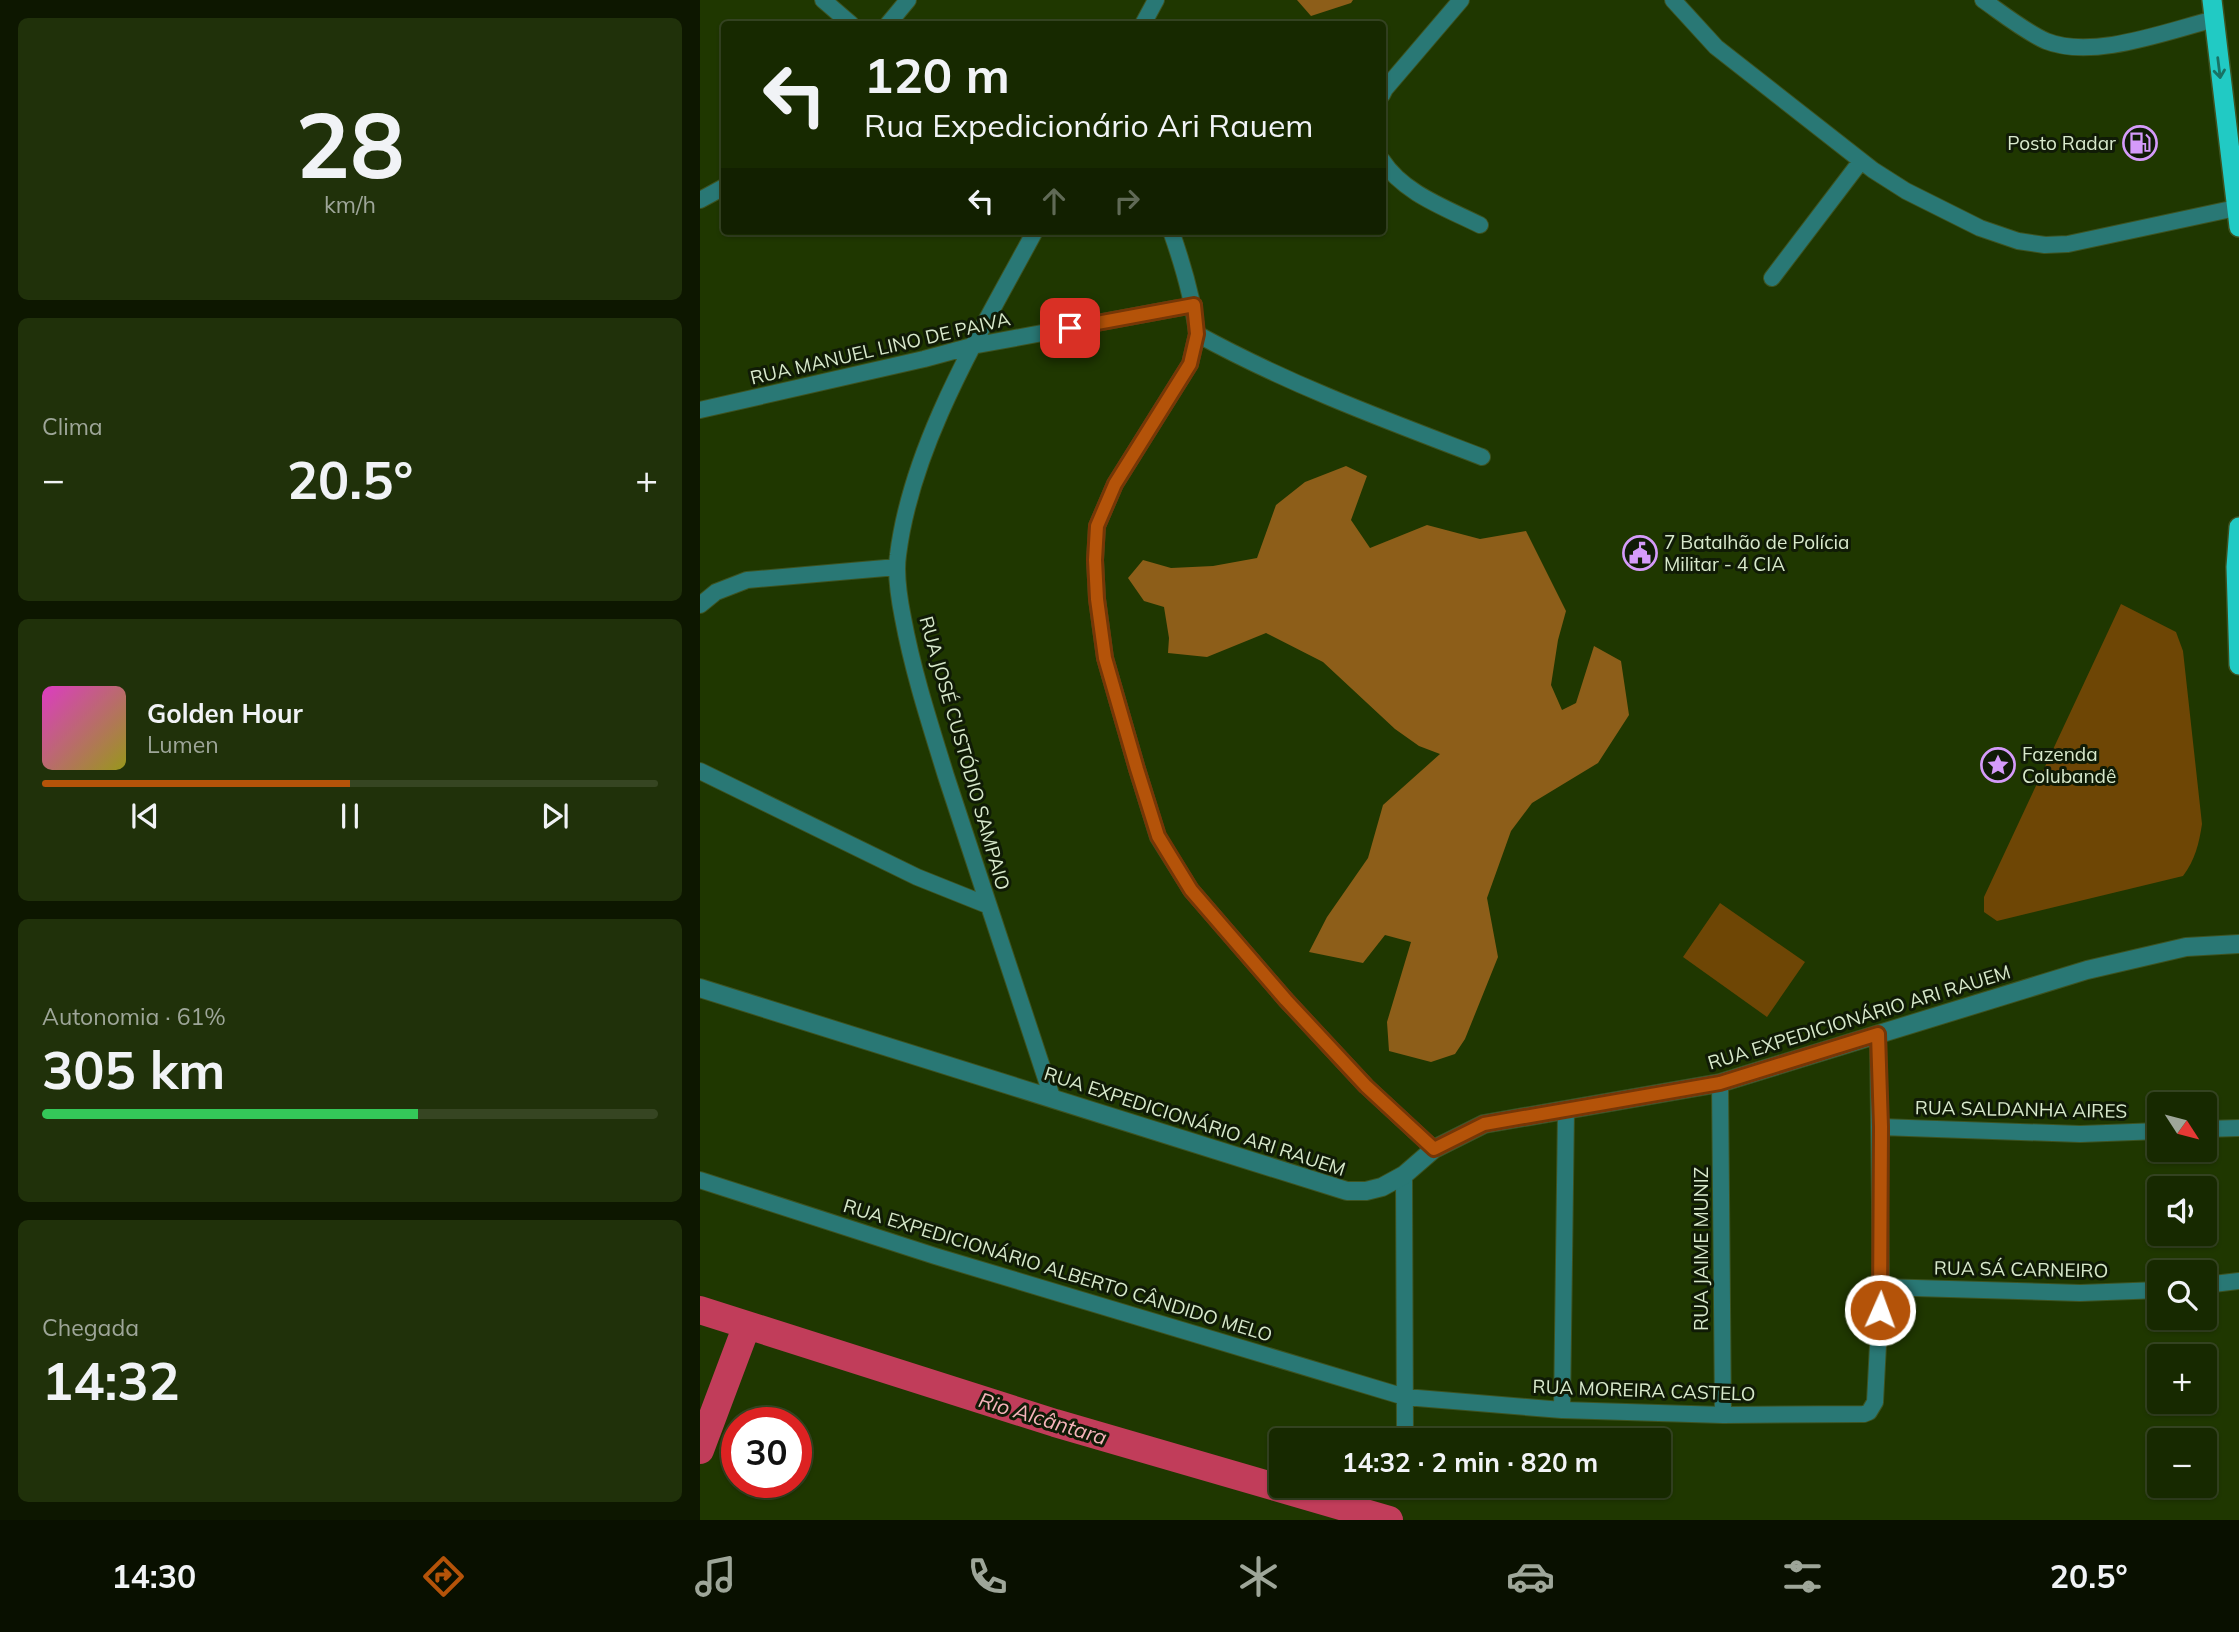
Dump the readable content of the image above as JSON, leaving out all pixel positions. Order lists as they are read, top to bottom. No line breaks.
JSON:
{"streets":{"street":["RUA MANUEL LINO DE PAIVA","RUA JOSÉ CUSTÓDIO SAMPAIO","RUA EXPEDICIONÁRIO ARI RAUEM","RUA SALDANHA AIRES","RUA JAIME MUNIZ","RUA SÁ CARNEIRO","RUA EXPEDICIONÁRIO ALBERTO CÂNDIDO MELO","RUA MOREIRA CASTELO"]},"crossings":[["RUA MANUEL LINO DE PAIVA","RUA JOSÉ CUSTÓDIO SAMPAIO"],["RUA JOSÉ CUSTÓDIO SAMPAIO","RUA EXPEDICIONÁRIO ARI RAUEM"],["RUA EXPEDICIONÁRIO ARI RAUEM","RUA JAIME MUNIZ"],["RUA JAIME MUNIZ","RUA MOREIRA CASTELO"],["RUA SÁ CARNEIRO","RUA MOREIRA CASTELO"],["RUA EXPEDICIONÁRIO ALBERTO CÂNDIDO MELO","RUA MOREIRA CASTELO"]],"water":["Rio Alcântara"],"places":{"fuel station":["Posto Radar"],"public building":["7 Batalhão de Polícia Militar - 4 CIA"],"place":["Fazenda Colubandê"]},"north":"bottom right","page":{"tile":[["28","km/h"],"Clima",["Autonomia · 61%","305 km"],["Chegada","14:32"]],"turn":["120 m","Rua Expedicionário Ari Rauem"],"heat":["−","20.5°","+"],"song":["Golden Hour","Lumen"],"map_buttons":["+","−"],"limit":"30","trip":"14:32 · 2 min · 820 m","tabs":["14:30","20.5°"]}}
